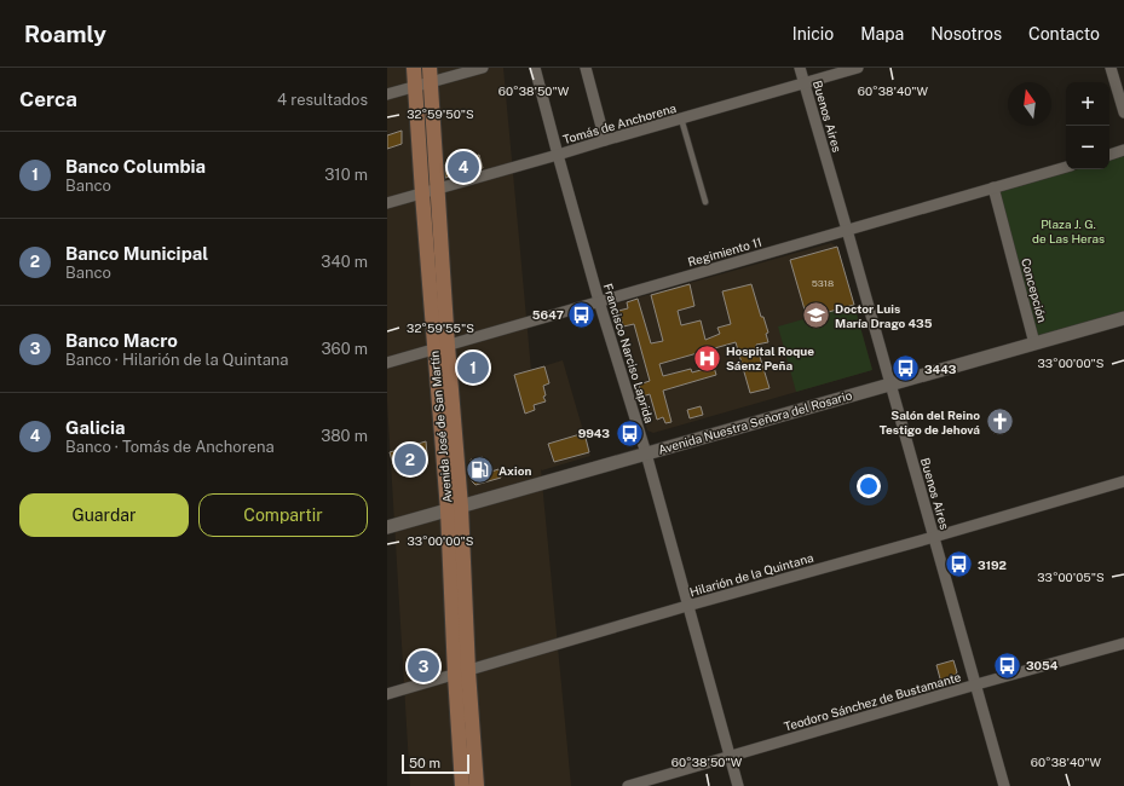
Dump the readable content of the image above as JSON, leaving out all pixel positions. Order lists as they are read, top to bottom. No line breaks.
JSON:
{"streets":{"main road":["Avenida José de San Martín"],"street":["Buenos Aires","Tomás de Anchorena","Regimiento 11","Concepción","Francisco Narciso Laprida","Avenida Nuestra Señora del Rosario","Hilarión de la Quintana","Teodoro Sánchez de Bustamante"]},"crossings":[["Buenos Aires","Tomás de Anchorena"],["Buenos Aires","Regimiento 11"],["Buenos Aires","Avenida Nuestra Señora del Rosario"],["Buenos Aires","Hilarión de la Quintana"],["Buenos Aires","Teodoro Sánchez de Bustamante"],["Tomás de Anchorena","Francisco Narciso Laprida"],["Tomás de Anchorena","Avenida José de San Martín"],["Regimiento 11","Concepción"],["Regimiento 11","Francisco Narciso Laprida"],["Regimiento 11","Avenida José de San Martín"],["Concepción","Avenida Nuestra Señora del Rosario"],["Francisco Narciso Laprida","Avenida Nuestra Señora del Rosario"],["Francisco Narciso Laprida","Hilarión de la Quintana"],["Francisco Narciso Laprida","Teodoro Sánchez de Bustamante"],["Avenida Nuestra Señora del Rosario","Avenida José de San Martín"],["Avenida José de San Martín","Hilarión de la Quintana"]],"parks":["Plaza J. G. de Las Heras"],"places":{"bus stop":["5647","3443","9943","3192","3054"],"school or university":["Doctor Luis María Drago 435"],"hospital":["Hospital Roque Sáenz Peña"],"church":["Salón del Reino Testigo de Jehová"],"fuel station":["Axion"]},"house_numbers":["5318"],"scale_bar":"50 m","north":"top","page":{"header":"Roamly","nav":["Inicio","Mapa","Nosotros","Contacto"],"heading":["Cerca","4 resultados"],"map_buttons":["+","−"],"list":[{"mark":"1","name":"Banco Columbia","note":"Banco","value":"310 m"},{"mark":"2","name":"Banco Municipal","note":"Banco","value":"340 m"},{"mark":"3","name":"Banco Macro","note":"Banco · Hilarión de la Quintana","value":"360 m"},{"mark":"4","name":"Galicia","note":"Banco · Tomás de Anchorena","value":"380 m"}],"pins":["4","1","2","3"],"buttons":["Guardar","Compartir"],"scale":"50 m"},"coordinates":["60°38'50\"W","60°38'40\"W","32°59'50\"S","32°59'55\"S","33°00'00\"S","33°00'05\"S"]}
